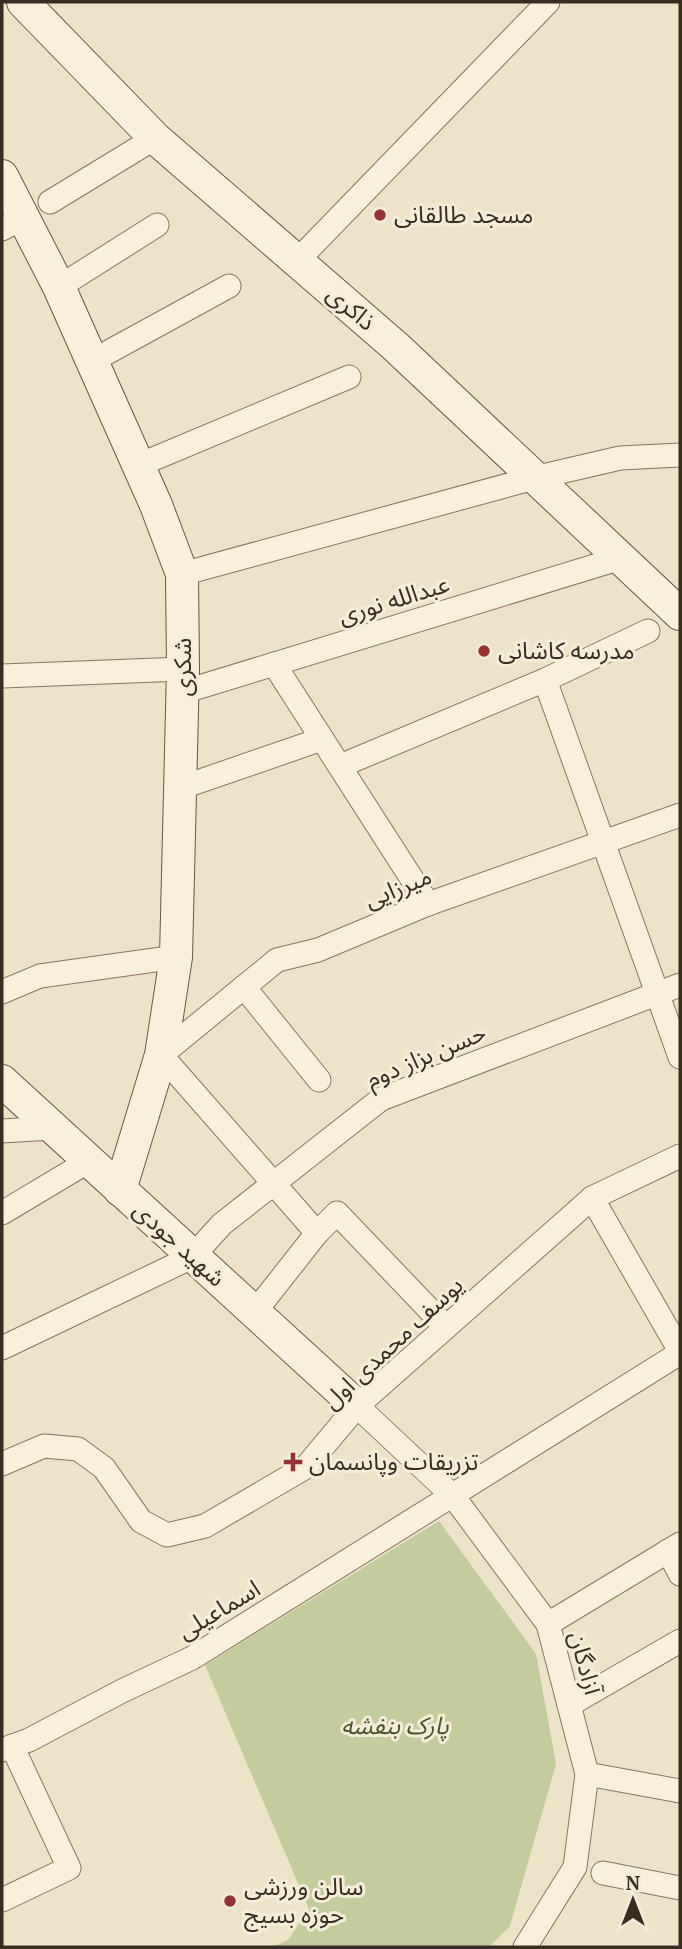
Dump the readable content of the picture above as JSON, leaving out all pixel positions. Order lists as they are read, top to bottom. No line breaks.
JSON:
{"streets":{"street":["ذاکری","عبدالله نوری","شکری","میرزایی","حسن بزاز دوم","شهید جودی","یوسف محمدی اول","اسماعیلی","آزادگان"]},"crossings":[["ذاکری","عبدالله نوری"],["عبدالله نوری","شکری"],["شکری","میرزایی"],["شکری","شهید جودی"],["حسن بزاز دوم","شهید جودی"],["شهید جودی","یوسف محمدی اول"],["شهید جودی","آزادگان"],["یوسف محمدی اول","آزادگان"],["اسماعیلی","آزادگان"]],"parks":["پارک بنفشه"],"places":{"other":["مسجد طالقانی","مدرسه کاشانی","سالن ورزشی حوزه بسیج"],"health":["تزریقات وپانسمان"]},"north":"top"}
